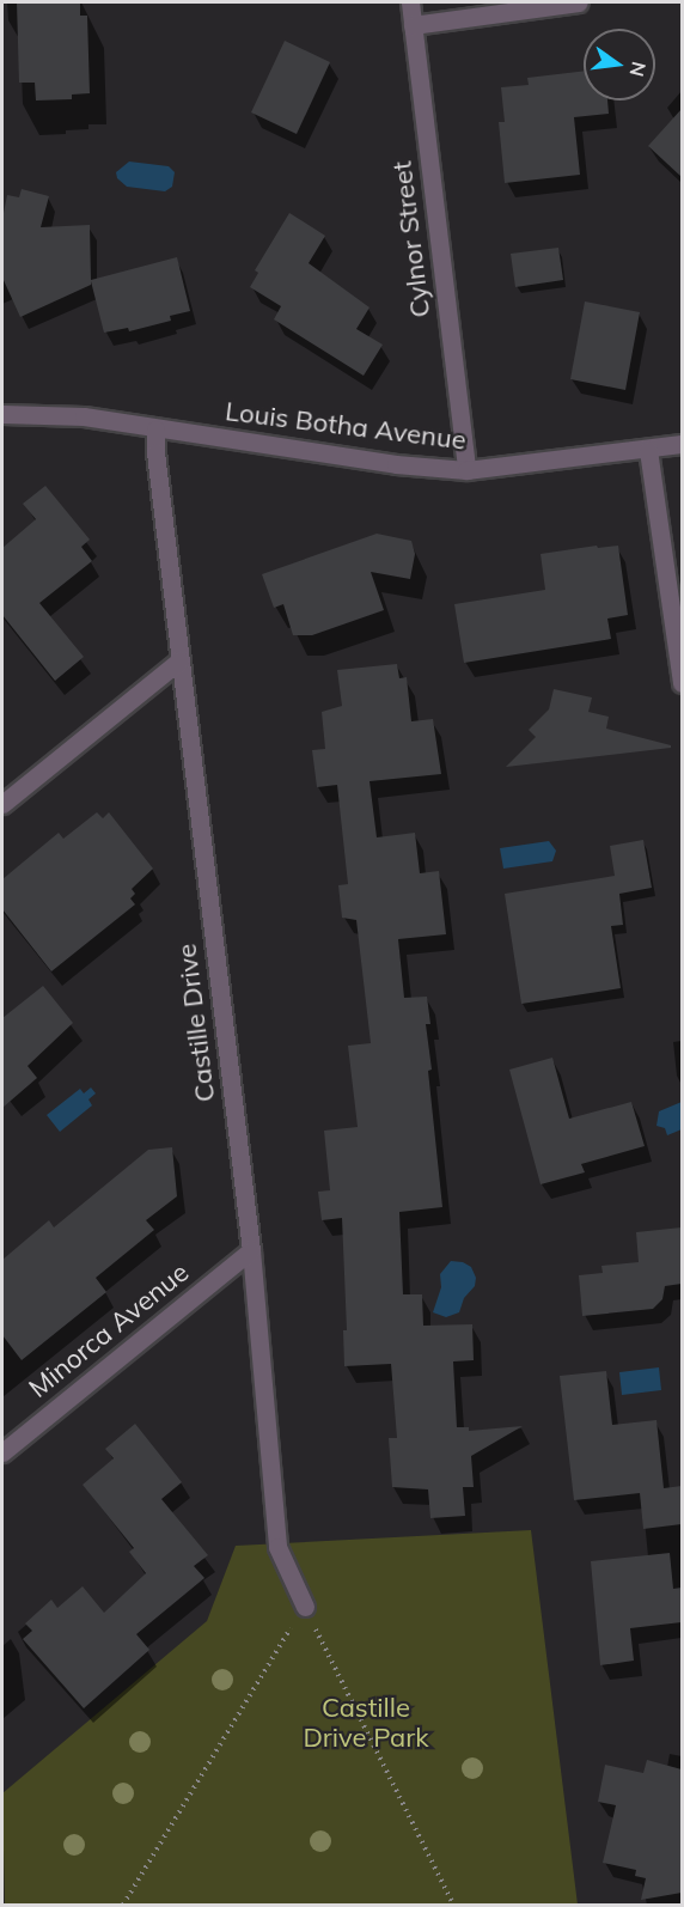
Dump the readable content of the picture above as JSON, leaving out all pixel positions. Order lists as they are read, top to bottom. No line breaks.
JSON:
{"streets":{"street":["Cylnor Street","Louis Botha Avenue","Castille Drive","Minorca Avenue"]},"crossings":[["Cylnor Street","Louis Botha Avenue"],["Louis Botha Avenue","Castille Drive"],["Castille Drive","Minorca Avenue"]],"parks":["Castille Drive Park"],"north":"right"}
